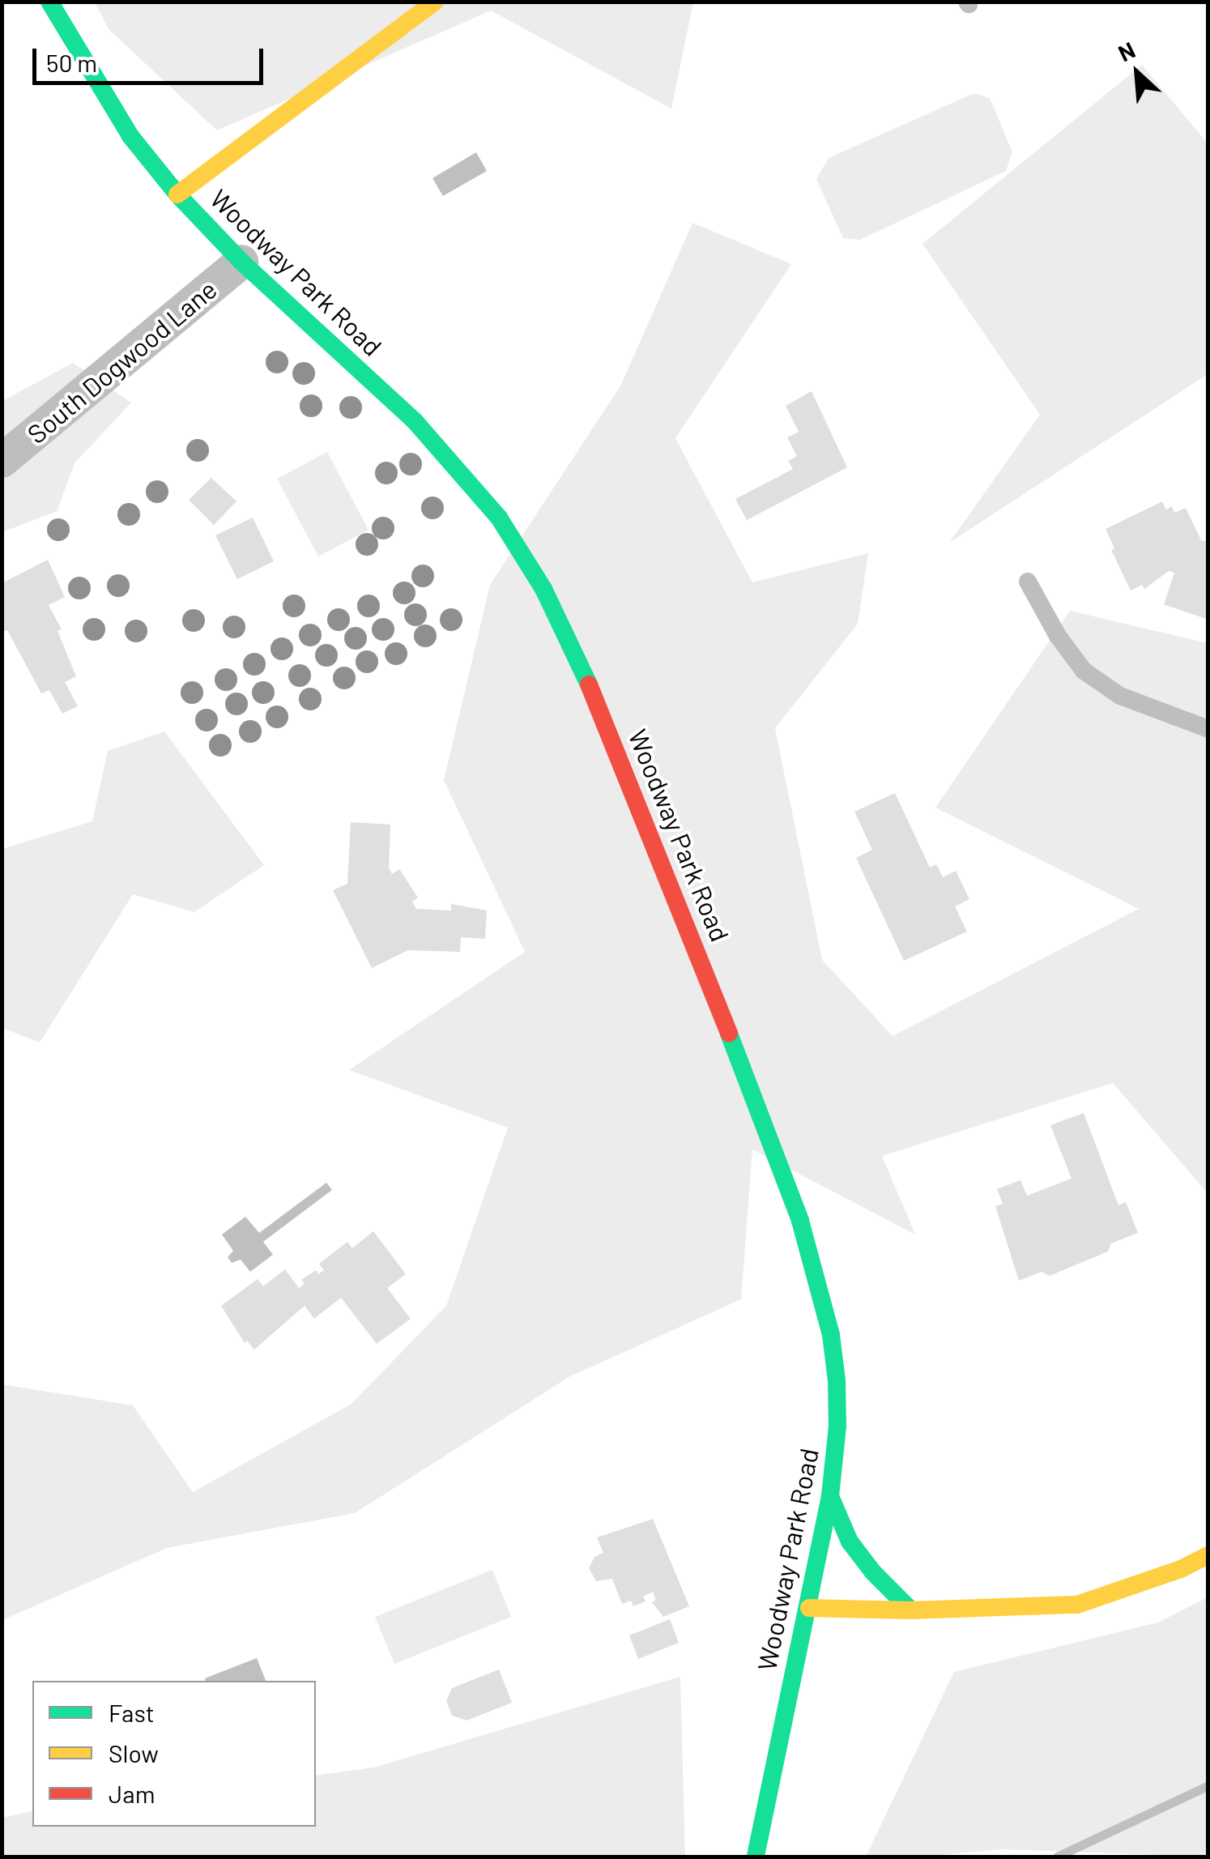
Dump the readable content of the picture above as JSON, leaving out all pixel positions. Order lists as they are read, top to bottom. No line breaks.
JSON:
{"streets":{"street":["Woodway Park Road","South Dogwood Lane"]},"crossings":[["Woodway Park Road","South Dogwood Lane"]],"legend":["Fast","Slow","Jam"],"scale_bar":"50 m","north":"top left"}
